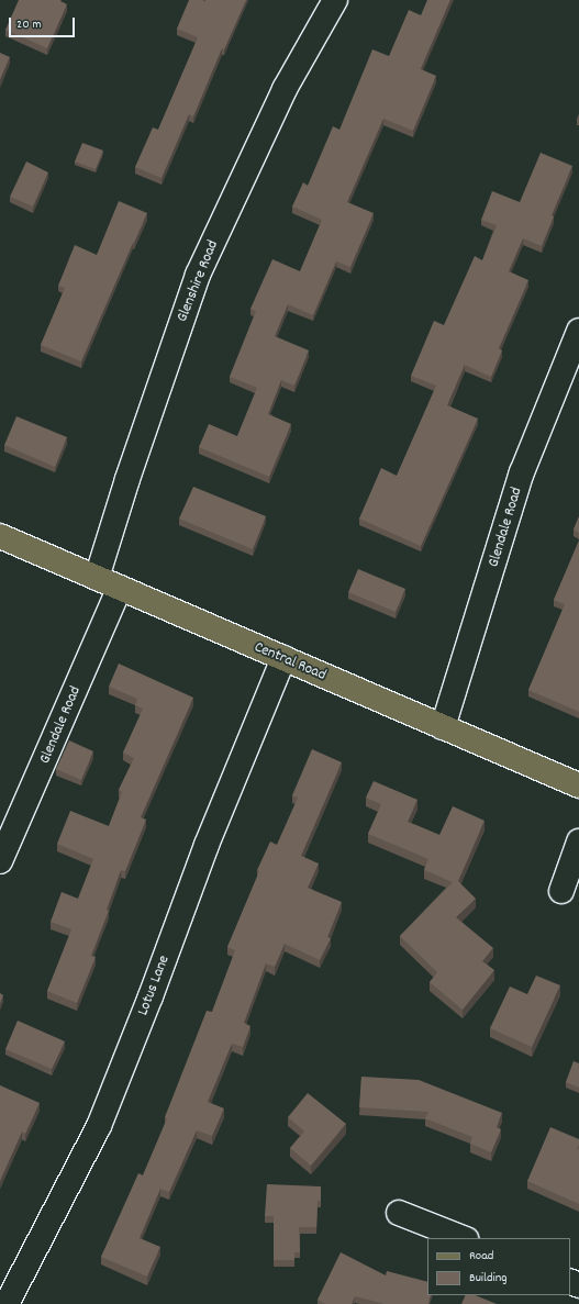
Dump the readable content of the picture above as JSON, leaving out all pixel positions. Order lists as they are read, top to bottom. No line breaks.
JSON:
{"streets":{"main road":["Central Road"],"street":["Glenshire Road","Glendale Road","Lotus Lane"]},"crossings":[["Glenshire Road","Central Road"],["Glendale Road","Central Road"],["Central Road","Lotus Lane"]],"legend":["Road","Building"],"scale_bar":"20 m"}
